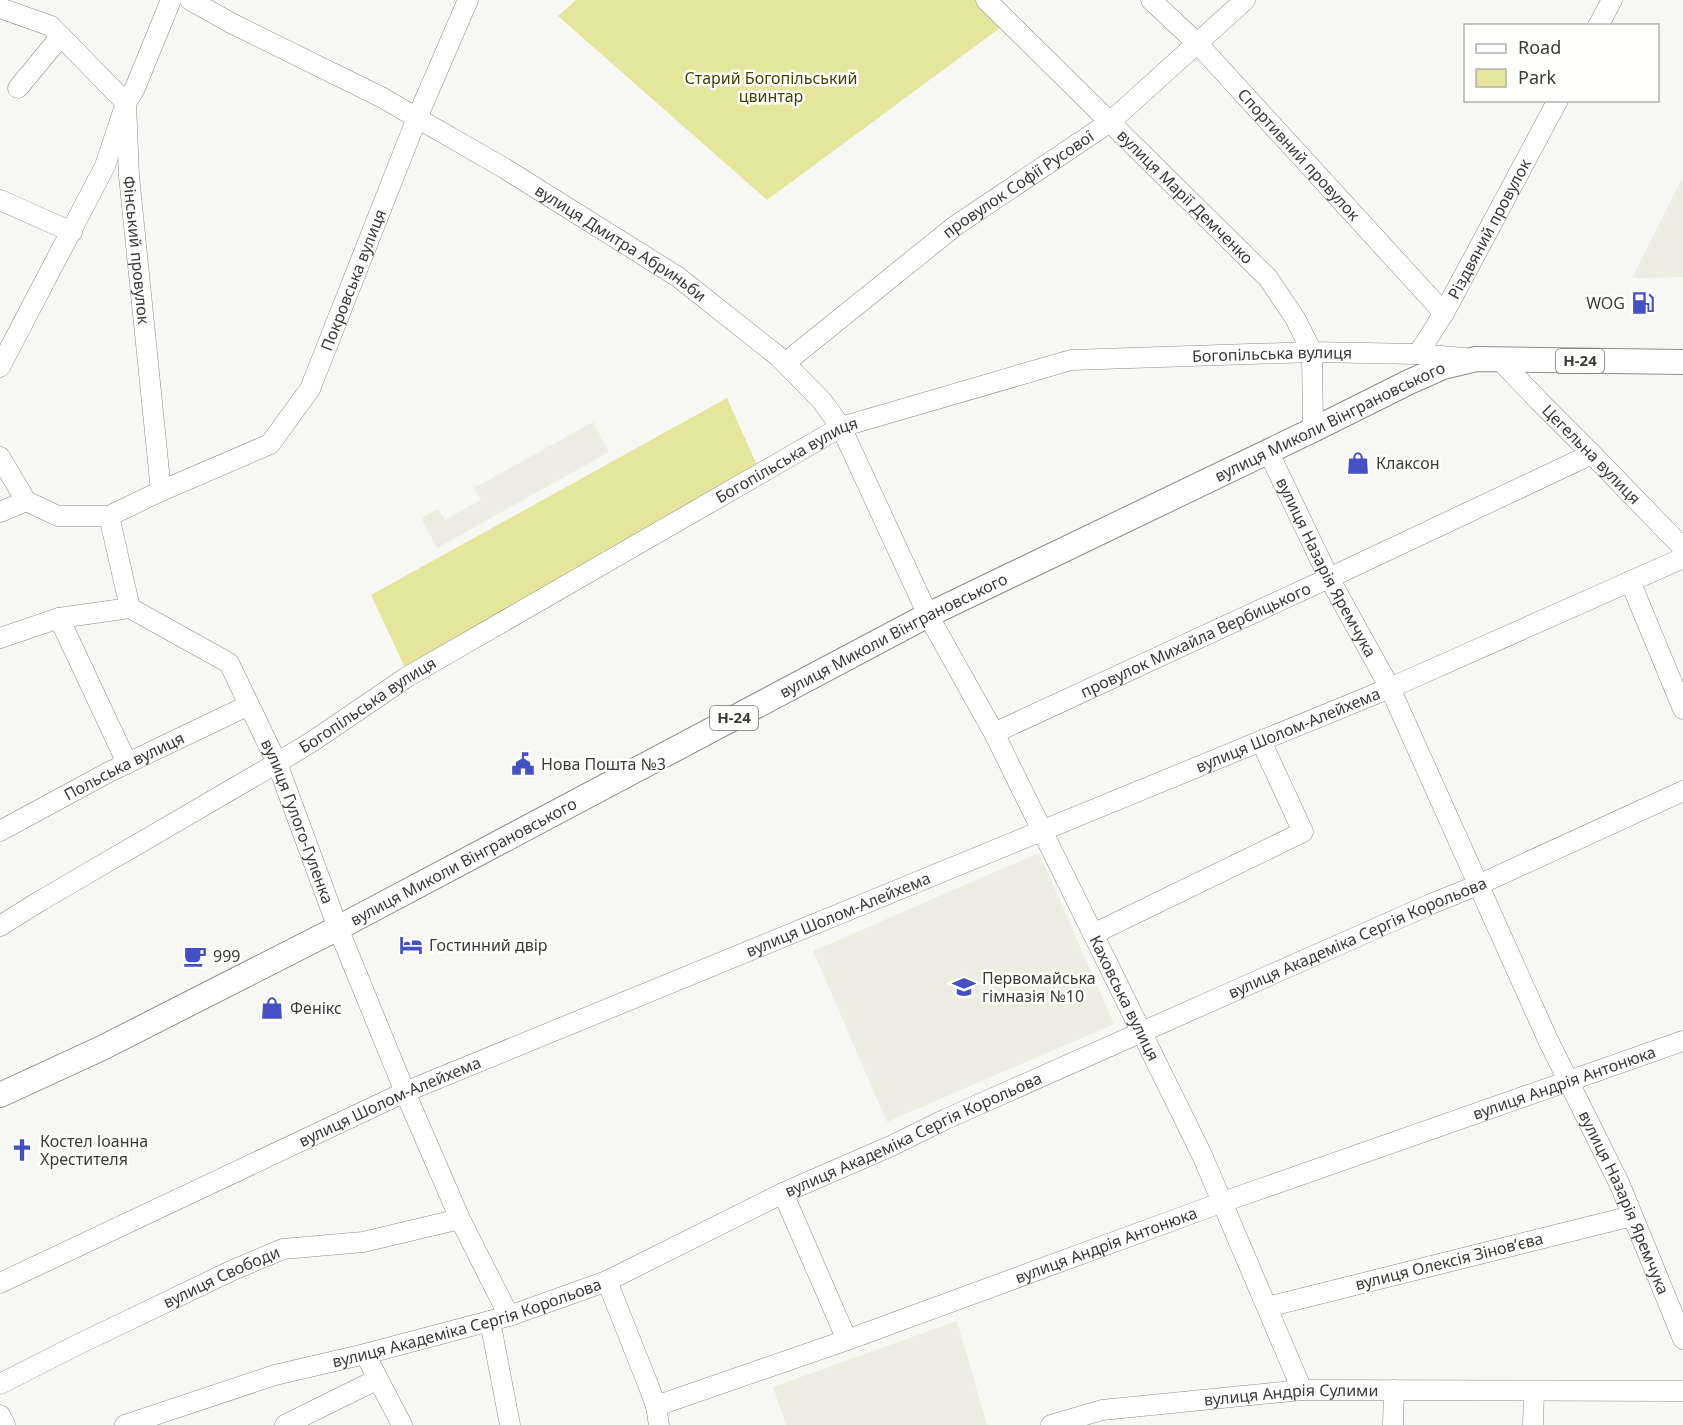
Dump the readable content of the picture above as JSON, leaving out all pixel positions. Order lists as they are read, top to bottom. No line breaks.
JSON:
{"streets":{"main road":["Богопільська вулиця","Н-24","вулиця Миколи Вінграновського"],"street":["Спортивний провулок","провулок Софії Русової","вулиця Марії Демченко","Різдвяний провулок","вулиця Дмитра Абриньби","Фінський провулок","Покровська вулиця","Цегельна вулиця","вулиця Назарія Яремчука","провулок Михайла Вербицького","вулиця Шолом-Алейхема","Польська вулиця","вулиця Гулого-Гуленка","вулиця Академіка Сергія Корольова","Каховська вулиця","вулиця Андрія Антонюка","вулиця Олексія Зіновʼєва","вулиця Свободи","вулиця Андрія Сулими"]},"crossings":[["Спортивний провулок","провулок Софії Русової"],["Спортивний провулок","Різдвяний провулок"],["провулок Софії Русової","вулиця Марії Демченко"],["провулок Софії Русової","вулиця Дмитра Абриньби"],["вулиця Марії Демченко","Богопільська вулиця"],["вулиця Марії Демченко","вулиця Миколи Вінграновського"],["Різдвяний провулок","Богопільська вулиця"],["вулиця Дмитра Абриньби","Покровська вулиця"],["вулиця Дмитра Абриньби","Богопільська вулиця"],["вулиця Дмитра Абриньби","вулиця Миколи Вінграновського"],["вулиця Дмитра Абриньби","Каховська вулиця"],["Фінський провулок","Покровська вулиця"],["Богопільська вулиця","вулиця Миколи Вінграновського"],["Богопільська вулиця","Цегельна вулиця"],["Богопільська вулиця","вулиця Гулого-Гуленка"],["вулиця Миколи Вінграновського","вулиця Назарія Яремчука"],["вулиця Миколи Вінграновського","вулиця Гулого-Гуленка"],["вулиця Миколи Вінграновського","Каховська вулиця"],["Цегельна вулиця","провулок Михайла Вербицького"],["вулиця Назарія Яремчука","провулок Михайла Вербицького"],["вулиця Назарія Яремчука","вулиця Шолом-Алейхема"],["вулиця Назарія Яремчука","вулиця Академіка Сергія Корольова"],["вулиця Назарія Яремчука","вулиця Андрія Антонюка"],["вулиця Назарія Яремчука","вулиця Олексія Зіновʼєва"],["провулок Михайла Вербицького","Каховська вулиця"],["вулиця Шолом-Алейхема","вулиця Гулого-Гуленка"],["вулиця Шолом-Алейхема","Каховська вулиця"],["Польська вулиця","вулиця Гулого-Гуленка"],["вулиця Гулого-Гуленка","вулиця Академіка Сергія Корольова"],["вулиця Гулого-Гуленка","вулиця Свободи"],["вулиця Академіка Сергія Корольова","Каховська вулиця"],["вулиця Академіка Сергія Корольова","вулиця Андрія Антонюка"],["Каховська вулиця","вулиця Андрія Антонюка"],["Каховська вулиця","вулиця Олексія Зіновʼєва"],["Каховська вулиця","вулиця Андрія Сулими"]],"parks":["Старий Богопільський цвинтар"],"places":{"fuel station":["WOG"],"shop":["Клаксон","Фенікс"],"public building":["Нова Пошта №3"],"hotel":["Гостинний двір"],"cafe":["999"],"school or university":["Первомайська гімназія №10"],"church":["Костел Іоанна Хрестителя"]},"legend":["Road","Park"]}
